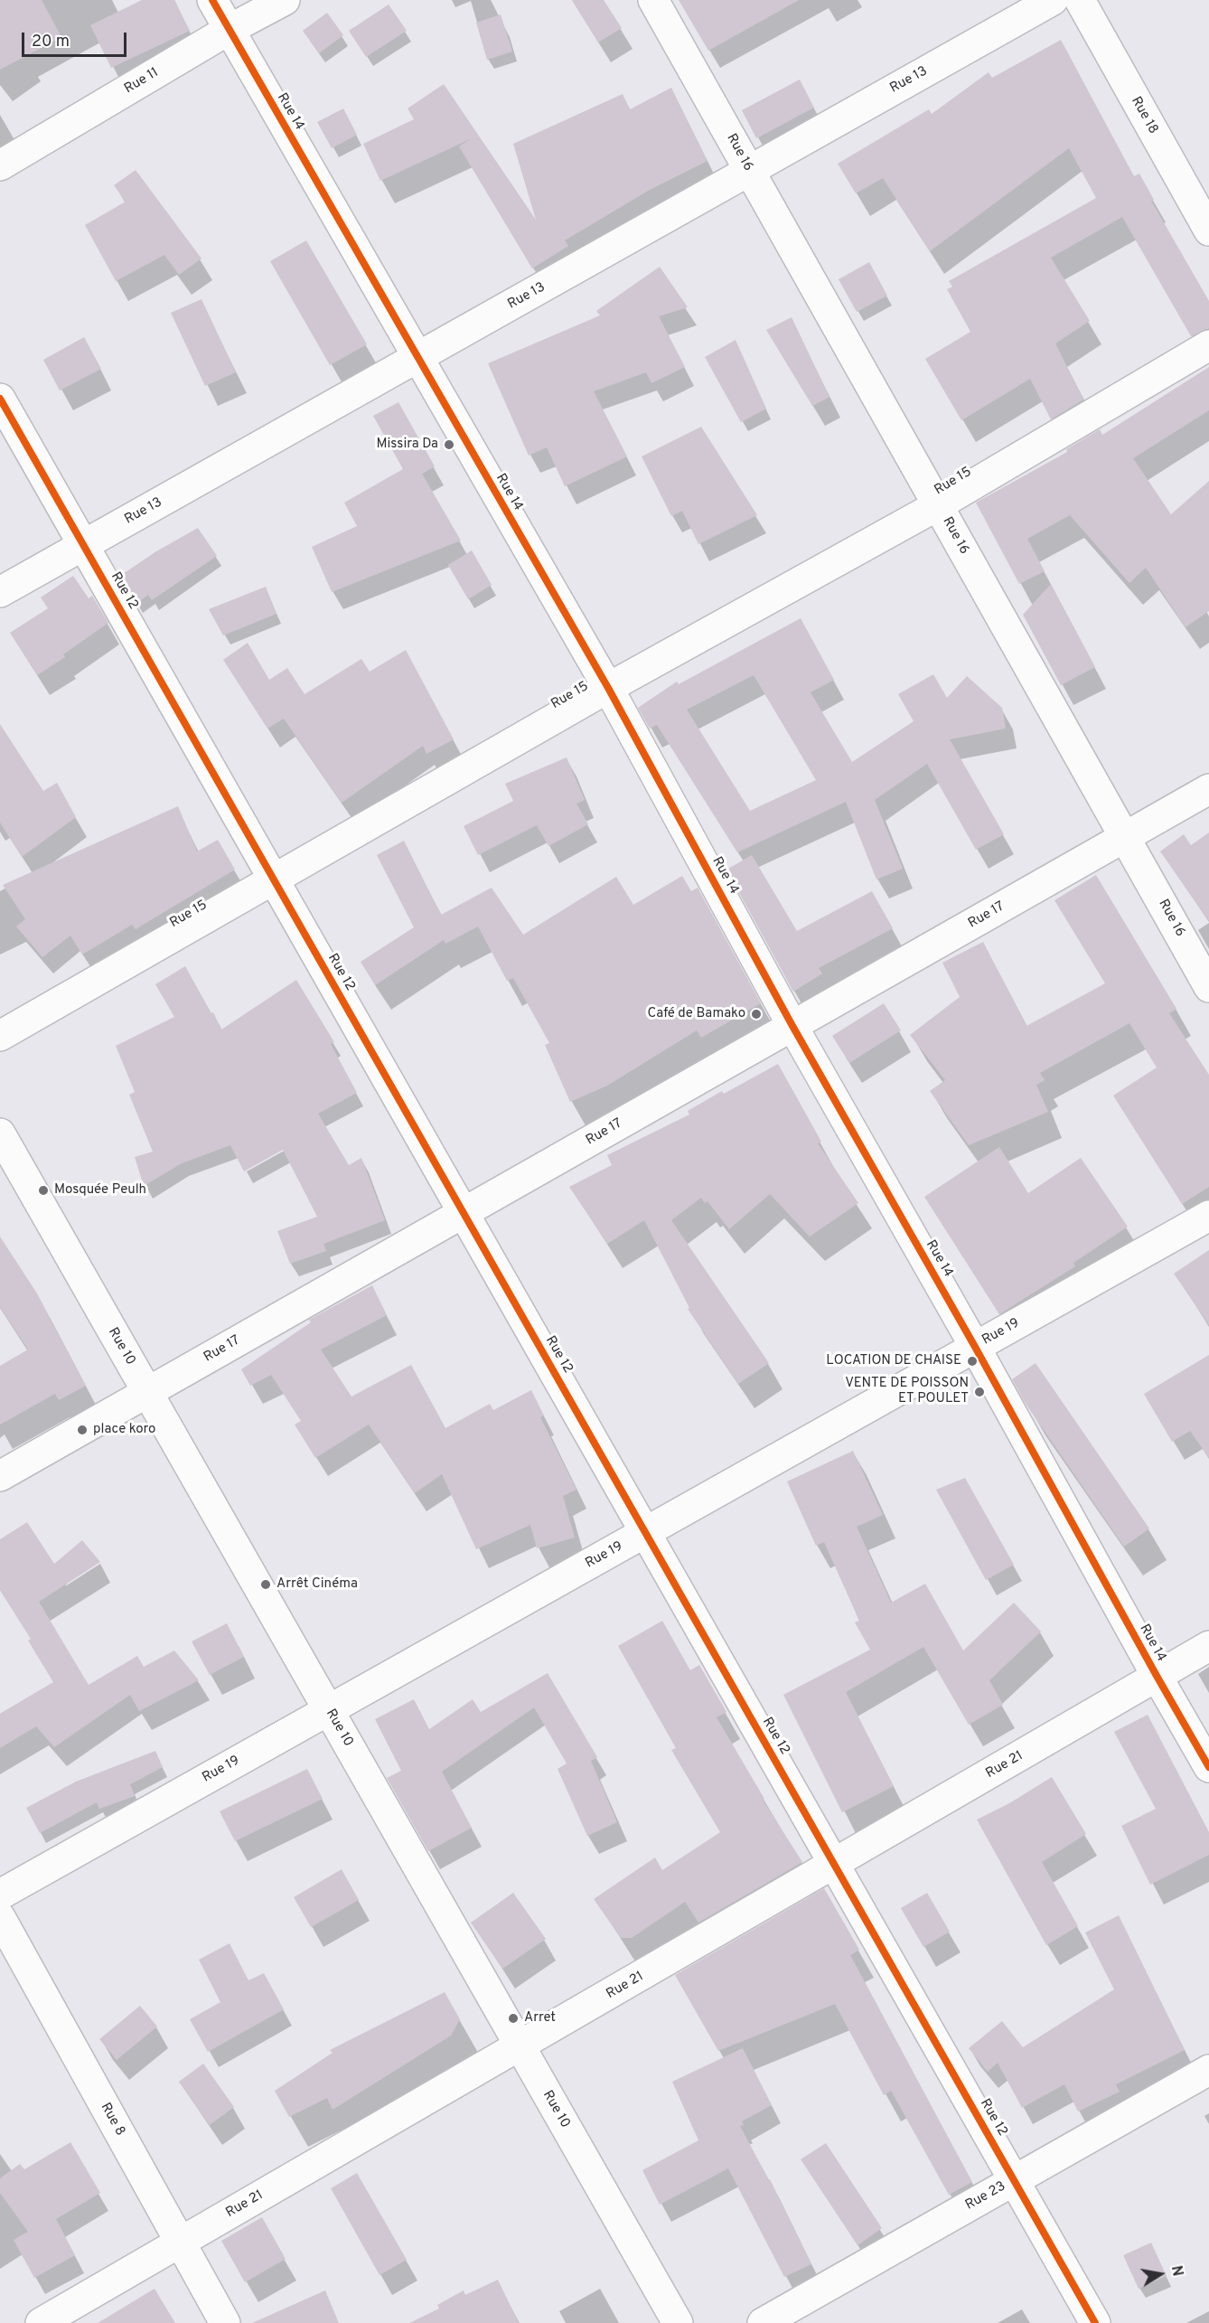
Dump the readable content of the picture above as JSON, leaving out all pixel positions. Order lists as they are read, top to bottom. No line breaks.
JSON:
{"streets":{"street":["Rue 13","Rue 11","Rue 14","Rue 18","Rue 16","Rue 15","Rue 12","Rue 17","Rue 19","Rue 10","Rue 21","Rue 8","Rue 23"]},"crossings":[["Rue 13","Rue 14"],["Rue 13","Rue 16"],["Rue 13","Rue 12"],["Rue 11","Rue 14"],["Rue 14","Rue 15"],["Rue 14","Rue 17"],["Rue 14","Rue 19"],["Rue 14","Rue 21"],["Rue 16","Rue 15"],["Rue 16","Rue 17"],["Rue 15","Rue 12"],["Rue 12","Rue 17"],["Rue 12","Rue 19"],["Rue 12","Rue 21"],["Rue 12","Rue 23"],["Rue 17","Rue 10"],["Rue 19","Rue 10"],["Rue 10","Rue 21"],["Rue 21","Rue 8"]],"places":["Missira Da","Café de Bamako","Mosquée Peulh","LOCATION DE CHAISE","VENTE DE POISSON ET POULET","place koro","Arrêt Cinéma","Arret"],"scale_bar":"20 m","north":"right"}
